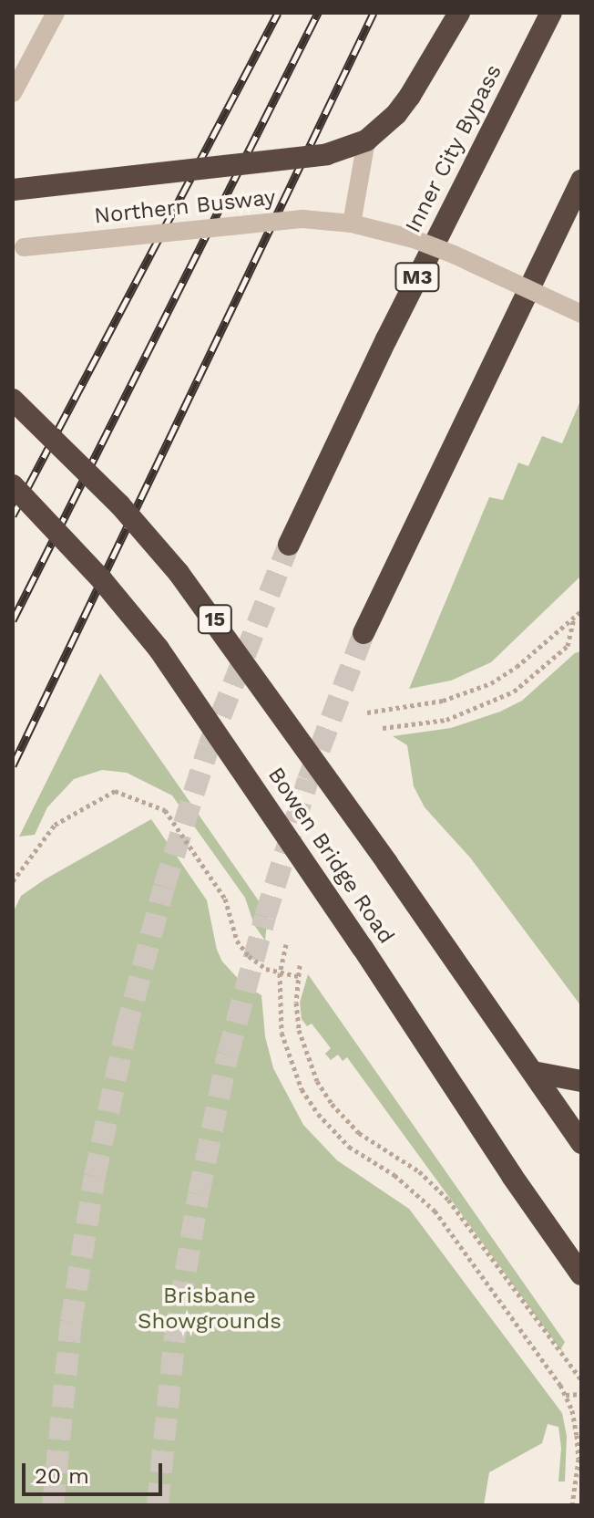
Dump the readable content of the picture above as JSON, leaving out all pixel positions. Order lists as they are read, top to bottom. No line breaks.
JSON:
{"streets":{"highway":["Inner City Bypass","M3","15","Bowen Bridge Road"],"lane":["Northern Busway"]},"parks":["Brisbane Showgrounds"],"scale_bar":"20 m"}
